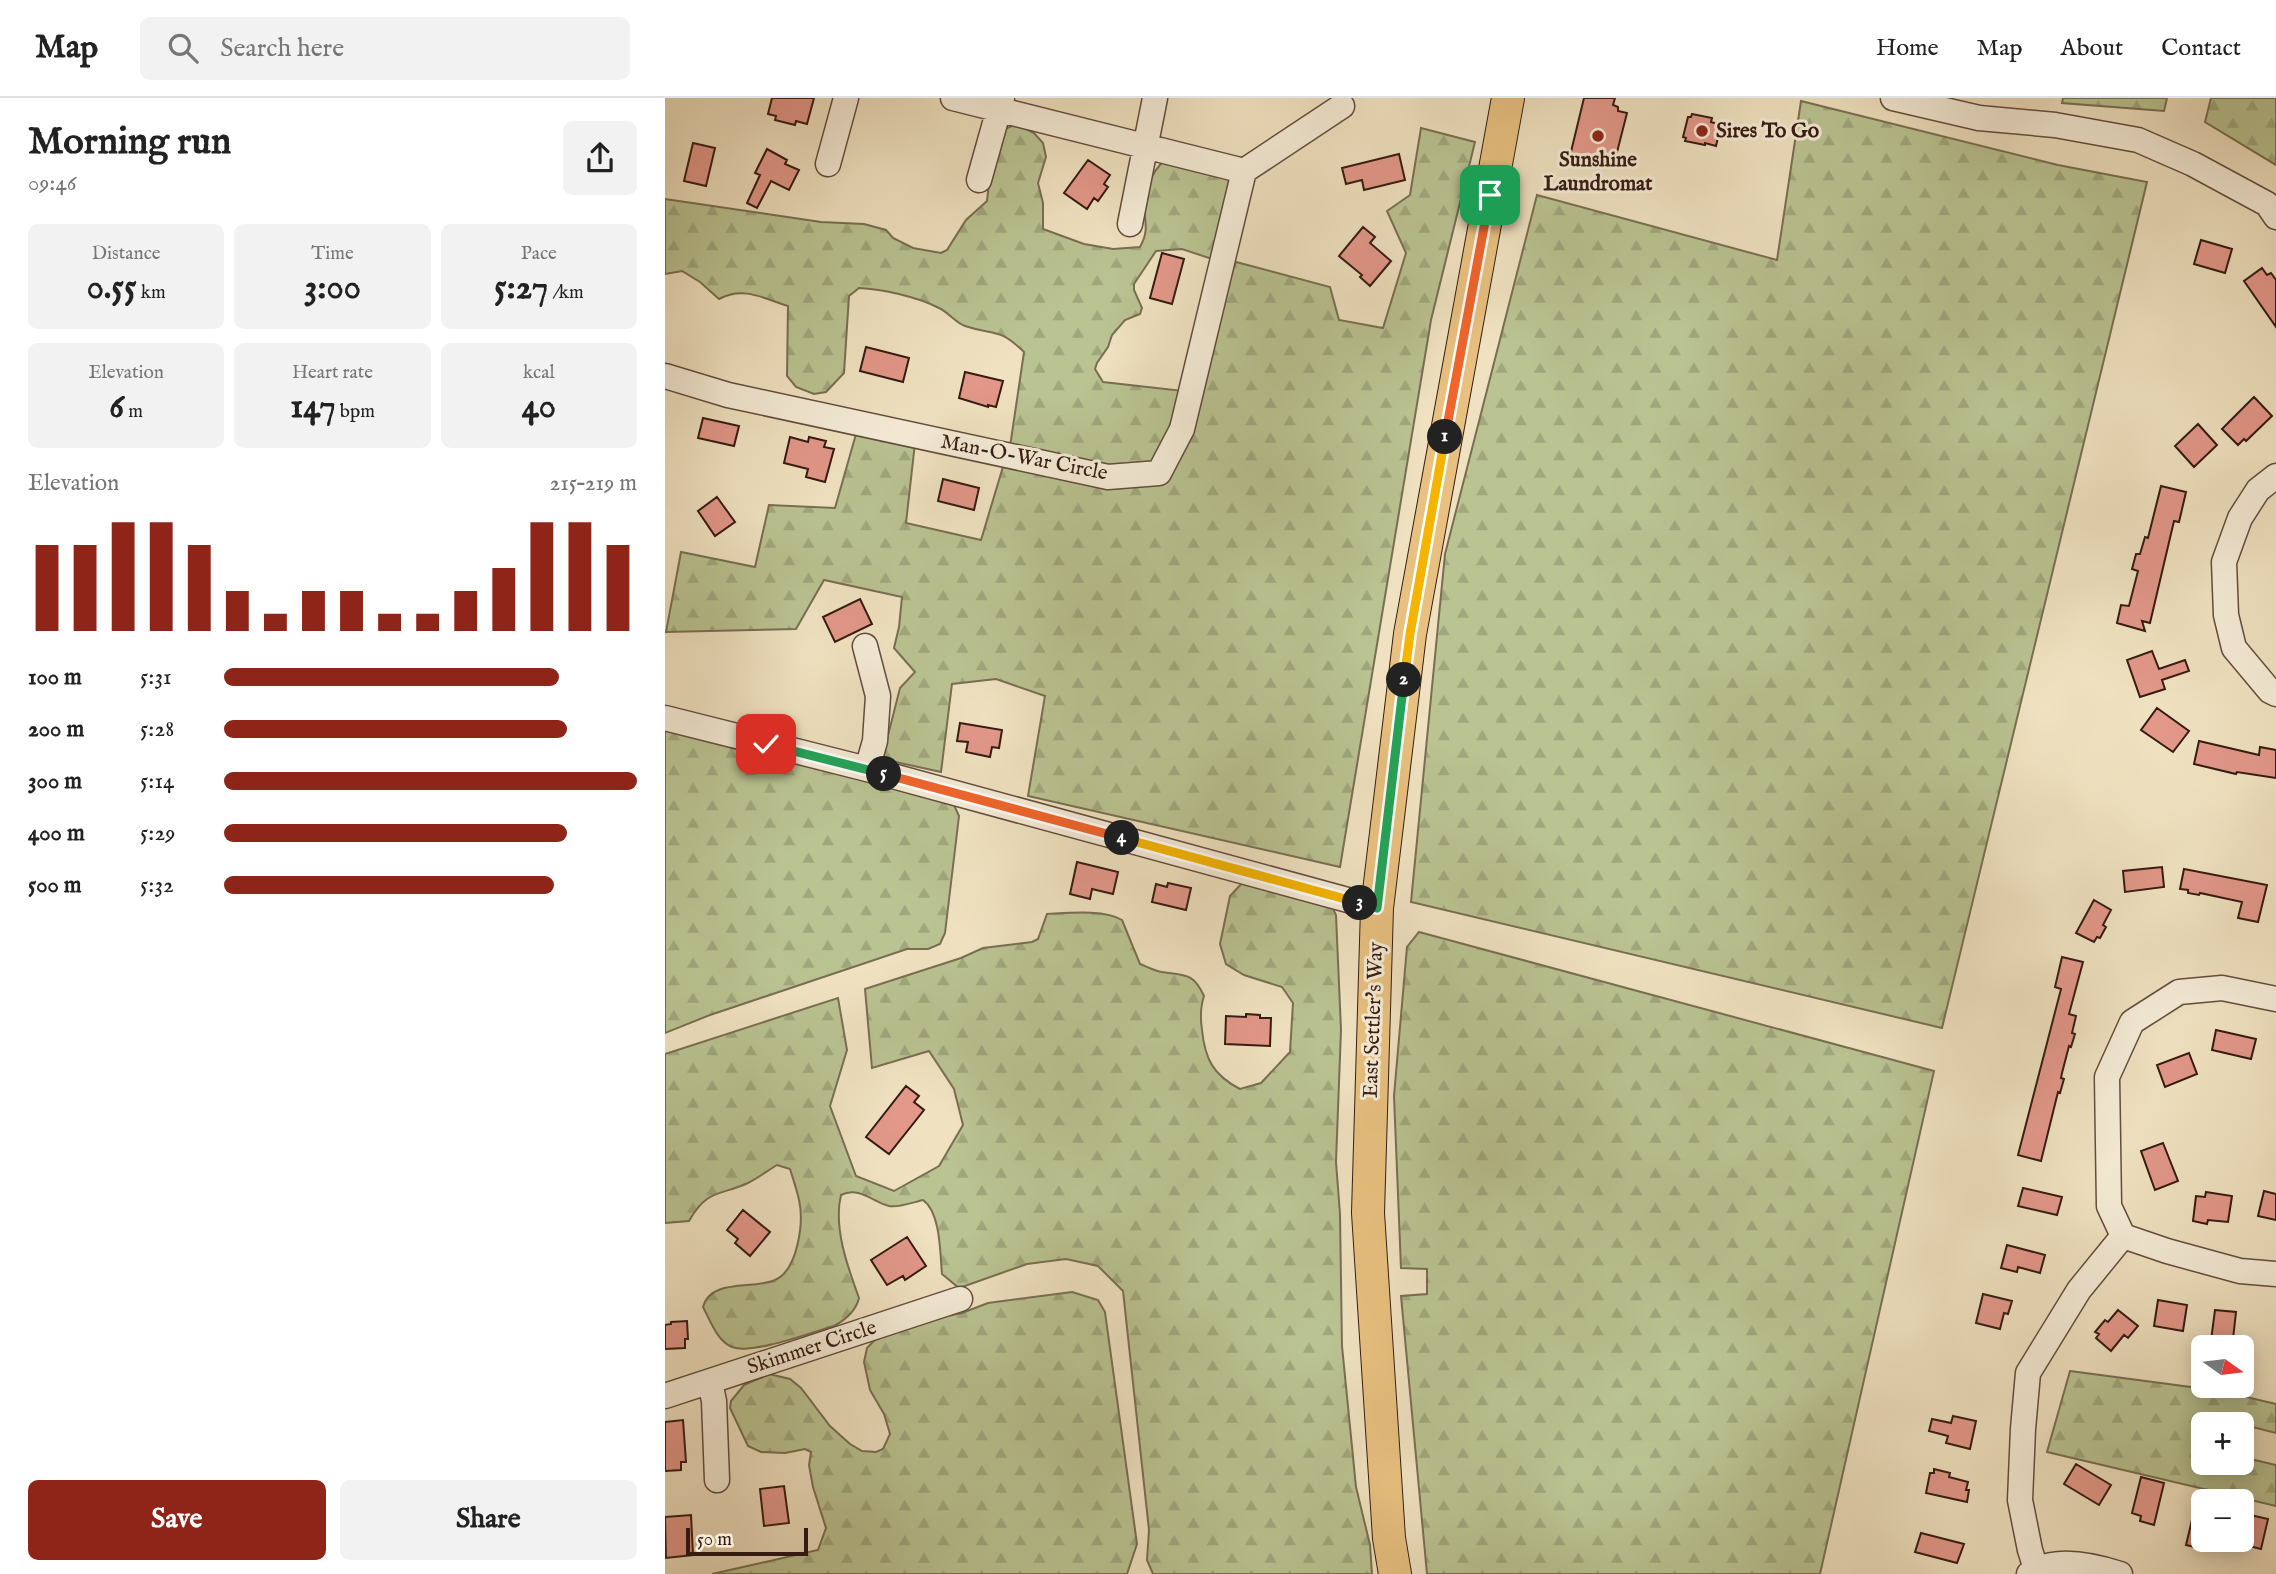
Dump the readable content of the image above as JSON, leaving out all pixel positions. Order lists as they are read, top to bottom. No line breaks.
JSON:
{"streets":{"main road":["East Settler's Way"],"street":["Man-O-War Circle","Skimmer Circle"]},"places":["Sires To Go","Sunshine Laundromat"],"scale_bar":"50 m","north":"right","page":{"header":"Map","search":"Search here","nav":["Home","Map","About","Contact"],"heading":["Morning run","09:46"],"stats":[["Distance","0.55 km"],["Time","3:00"],["Pace","5:27 /km"],["Elevation","6 m"],["Heart rate","147 bpm"],["kcal","40"]],"pins":["1","2","5","4","3"],"chart":["Elevation","215–219 m"],"list":[{"name":"100 m","note":"5:31"},{"name":"200 m","note":"5:28"},{"name":"300 m","note":"5:14"},{"name":"400 m","note":"5:29"},{"name":"500 m","note":"5:32"}],"map_buttons":["+","−"],"buttons":["Save","Share"],"scale":"50 m"}}
